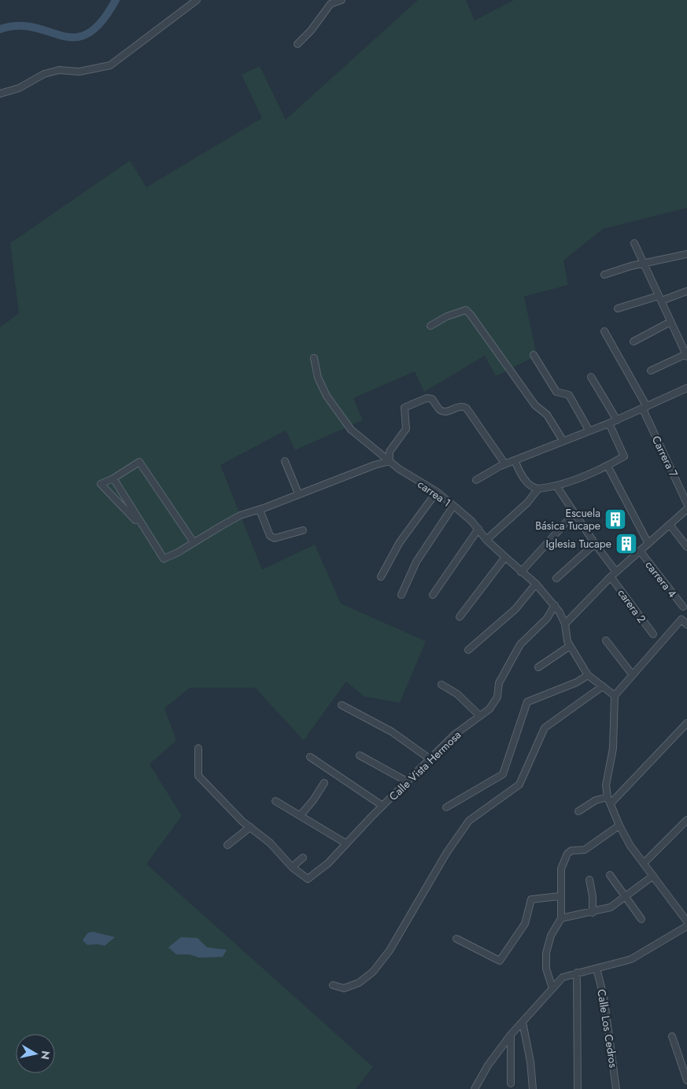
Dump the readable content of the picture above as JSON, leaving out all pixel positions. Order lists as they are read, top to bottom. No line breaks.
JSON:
{"streets":{"street":["Carrera 7","carrea 1","carrera 4","carera 2","Calle Vista Hermosa","Calle Los Cedros"]},"crossings":[["carrea 1","Calle Vista Hermosa"]],"places":{"building":["Escuela Básica Tucape","Iglesia Tucape"]},"north":"right"}
